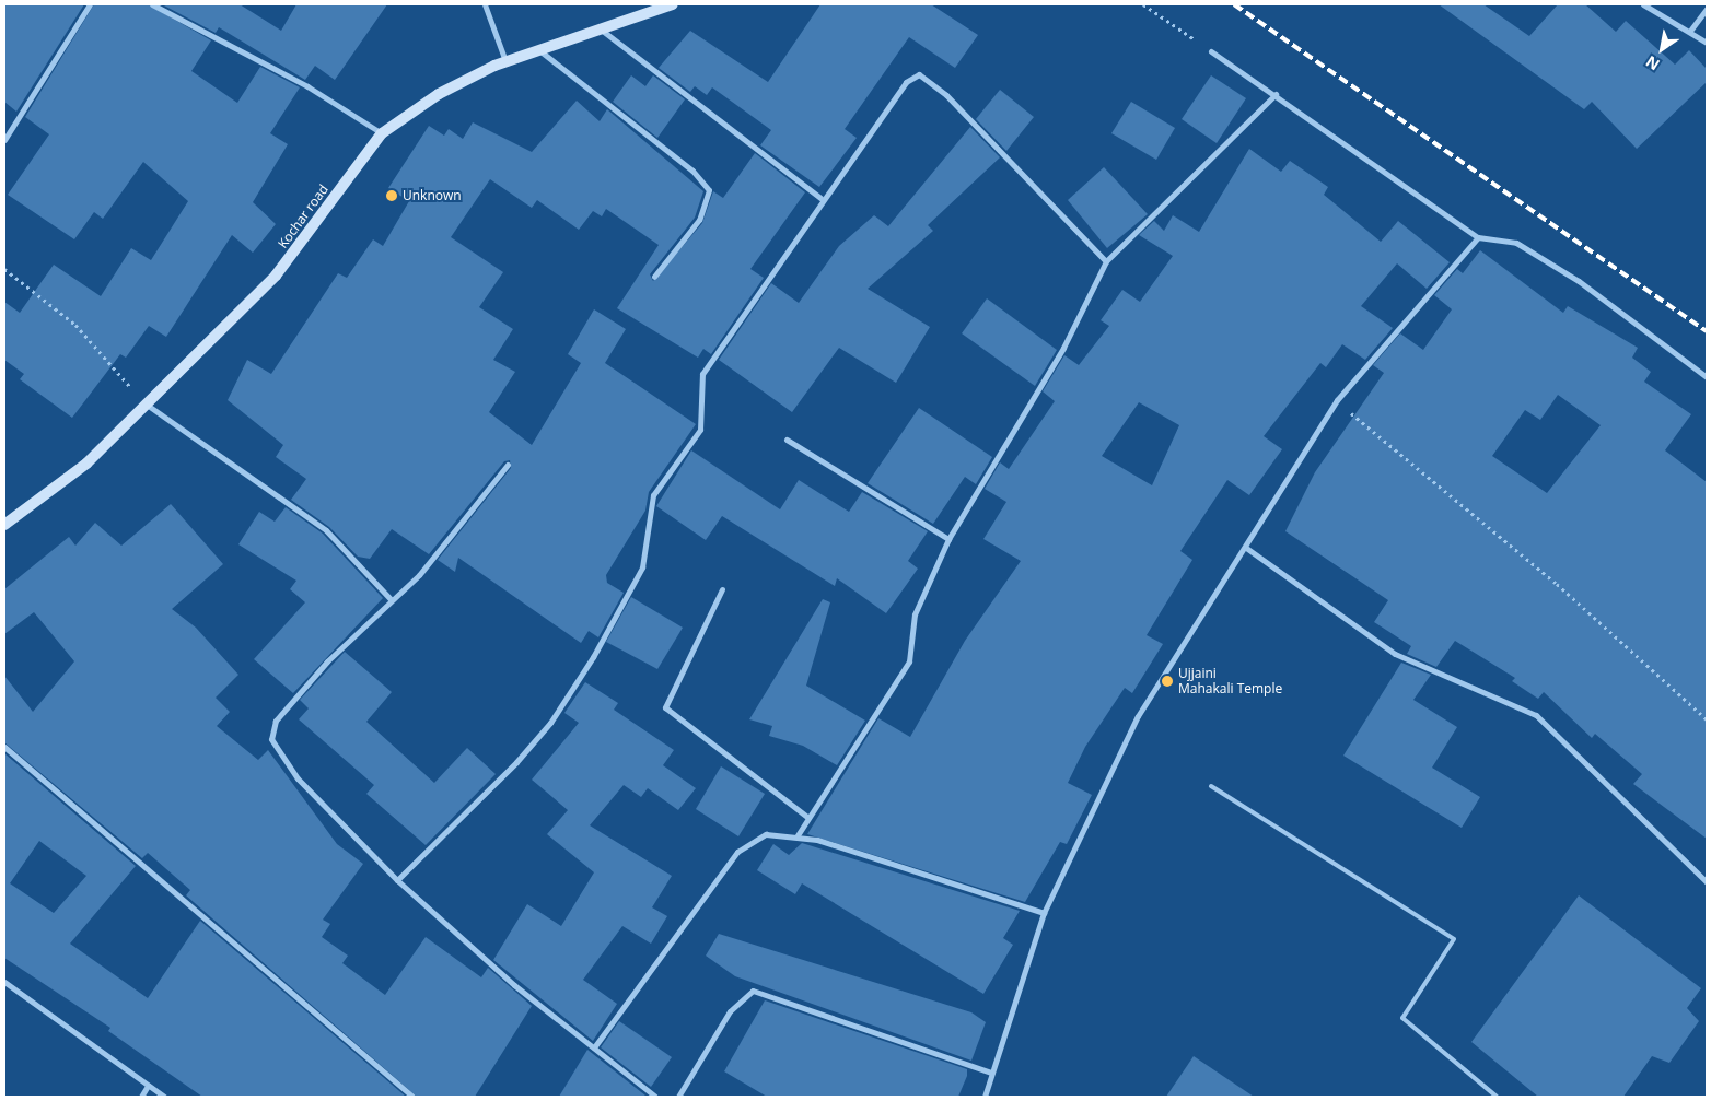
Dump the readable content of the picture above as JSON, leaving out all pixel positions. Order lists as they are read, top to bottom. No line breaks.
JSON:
{"streets":{"street":["Kochar road"]},"places":["Unknown","Ujjaini Mahakali Temple"],"north":"bottom left"}
